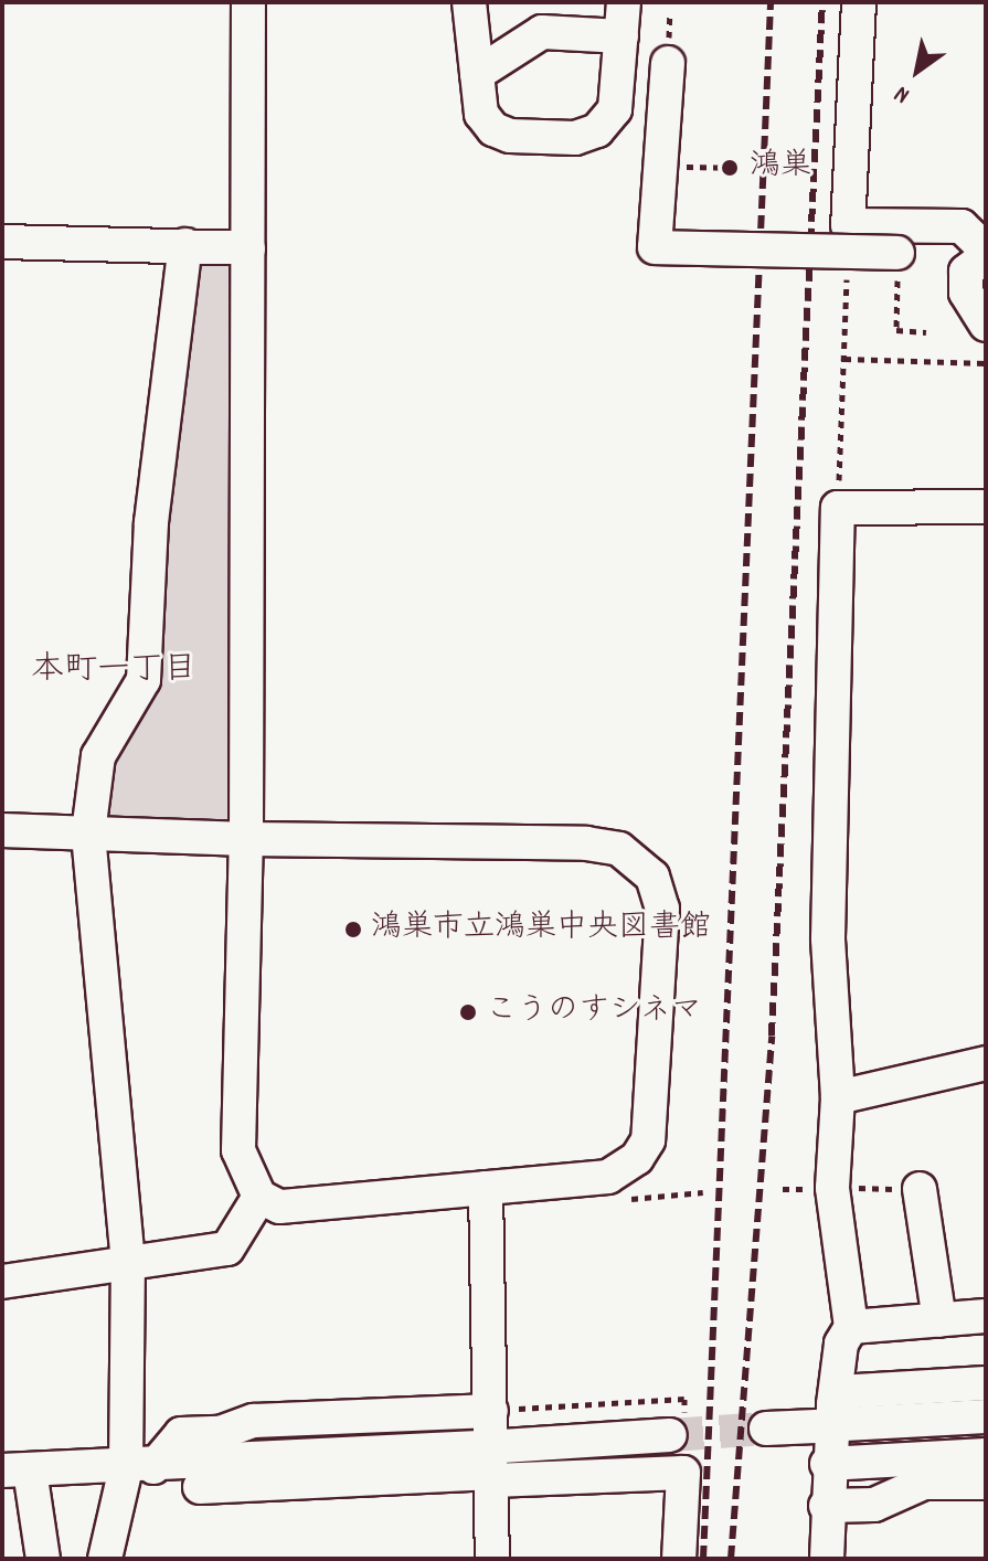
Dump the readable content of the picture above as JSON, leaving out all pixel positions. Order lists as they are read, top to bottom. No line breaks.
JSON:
{"districts":["本町一丁目"],"places":["鴻巣","鴻巣市立鴻巣中央図書館","こうのすシネマ"],"north":"bottom left"}
